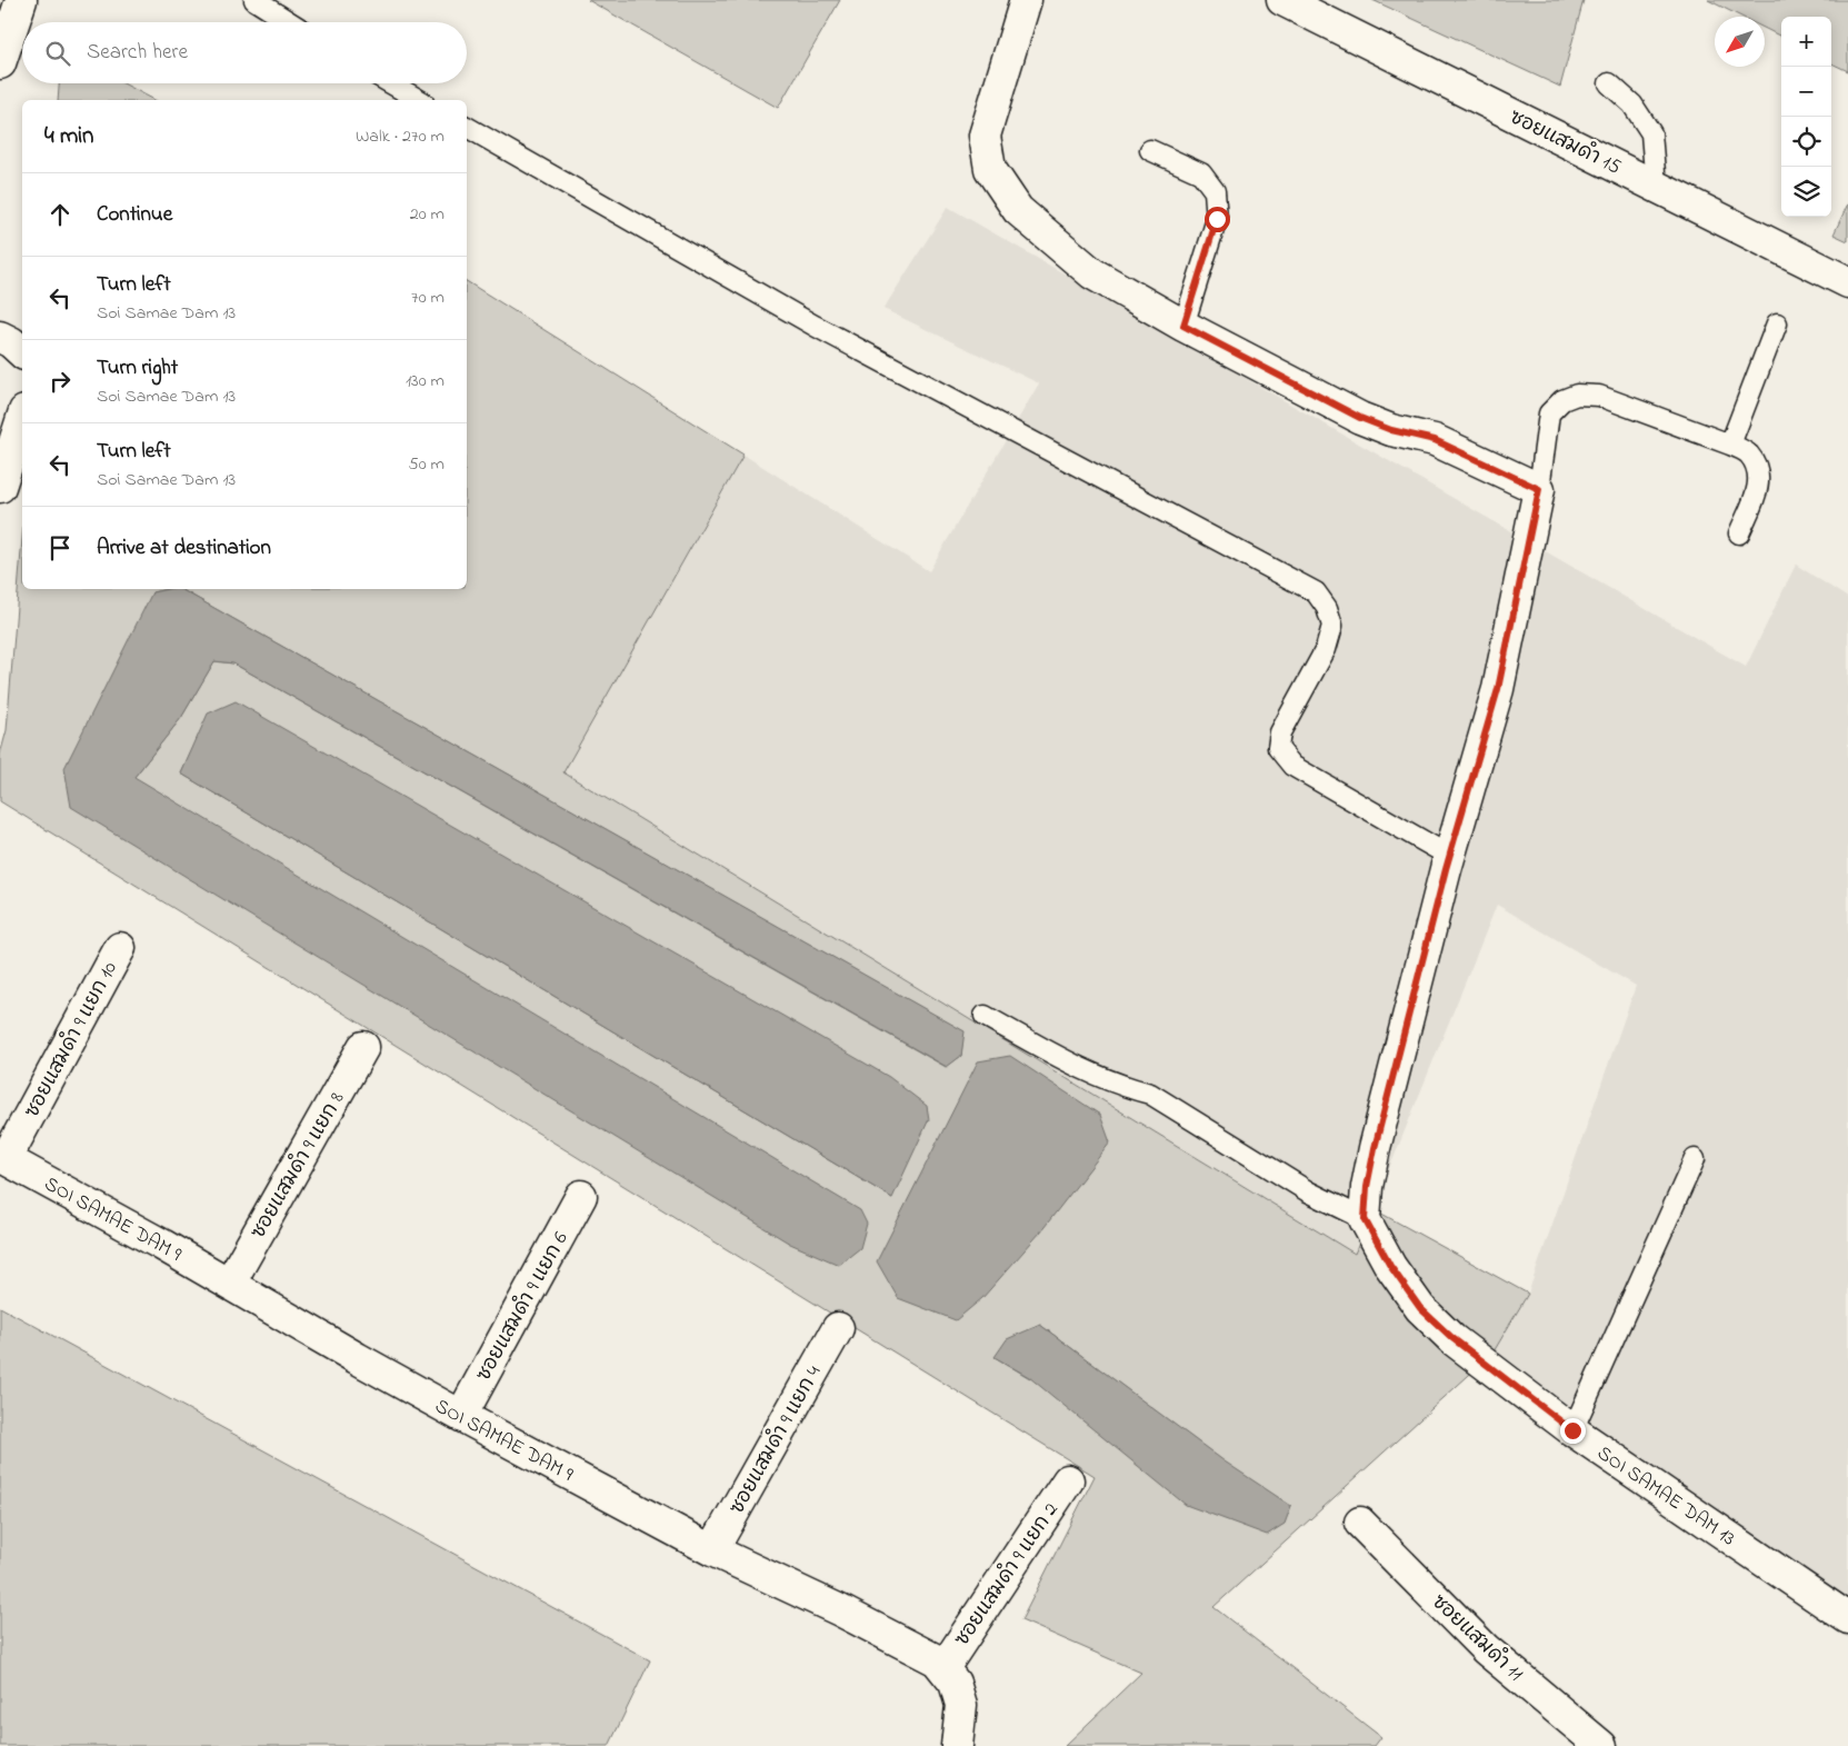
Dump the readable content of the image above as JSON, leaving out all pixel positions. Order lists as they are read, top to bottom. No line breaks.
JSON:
{"streets":{"street":["ซอยแสมดำ 15","ซอยแสมดำ 9 แยก 10","ซอยแสมดำ 9 แยก 8","SOI SAMAE DAM 9","ซอยแสมดำ 9 แยก 6","ซอยแสมดำ 9 แยก 4","SOI SAMAE DAM 13","ซอยแสมดำ 9 แยก 2","ซอยแสมดำ 11"]},"crossings":[["ซอยแสมดำ 9 แยก 10","SOI SAMAE DAM 9"],["ซอยแสมดำ 9 แยก 8","SOI SAMAE DAM 9"],["SOI SAMAE DAM 9","ซอยแสมดำ 9 แยก 6"],["SOI SAMAE DAM 9","ซอยแสมดำ 9 แยก 4"],["SOI SAMAE DAM 9","ซอยแสมดำ 9 แยก 2"]],"north":"bottom left","page":{"map_buttons":["+","−"],"search":"Search here","heading":["4 min","Walk · 270 m"],"list":[["Continue","20 m"],["Turn left","Soi Samae Dam 13","70 m"],["Turn right","Soi Samae Dam 13","130 m"],["Turn left","Soi Samae Dam 13","50 m"],"Arrive at destination"]}}
